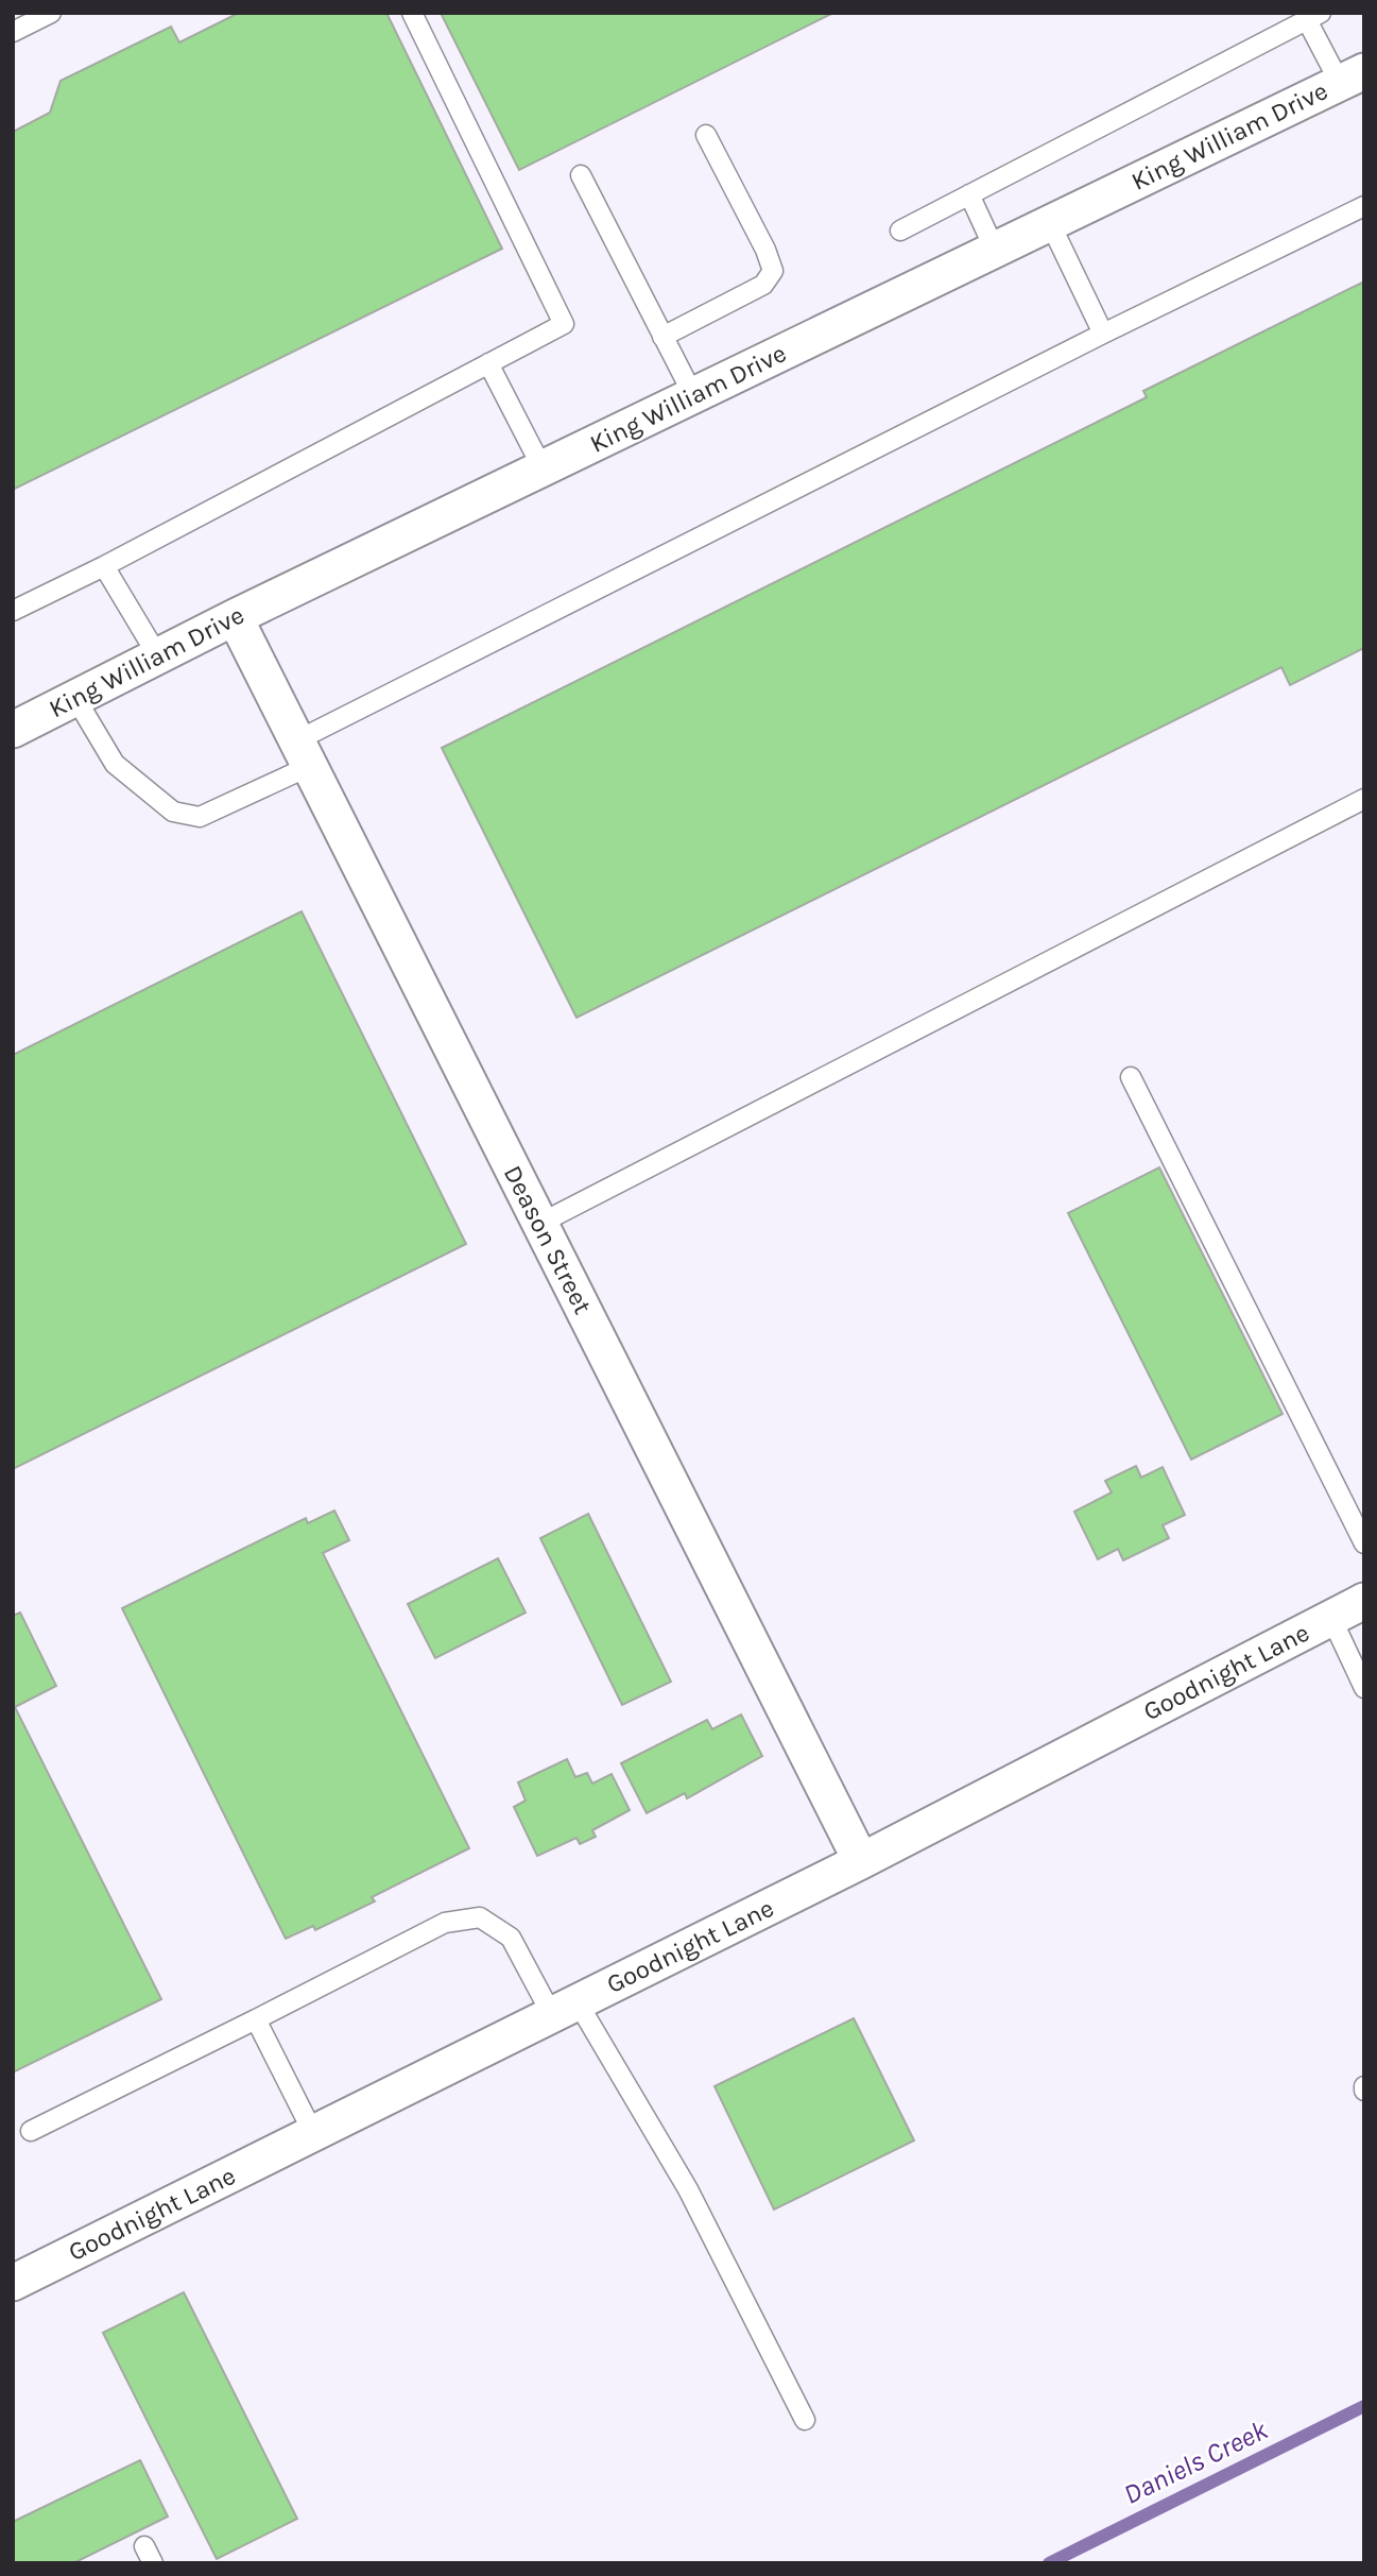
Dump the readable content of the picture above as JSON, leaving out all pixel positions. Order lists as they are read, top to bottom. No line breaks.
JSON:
{"streets":{"street":["King William Drive","Deason Street","Goodnight Lane"]},"crossings":[["King William Drive","Deason Street"],["Deason Street","Goodnight Lane"]],"water":["Daniels Creek"]}
